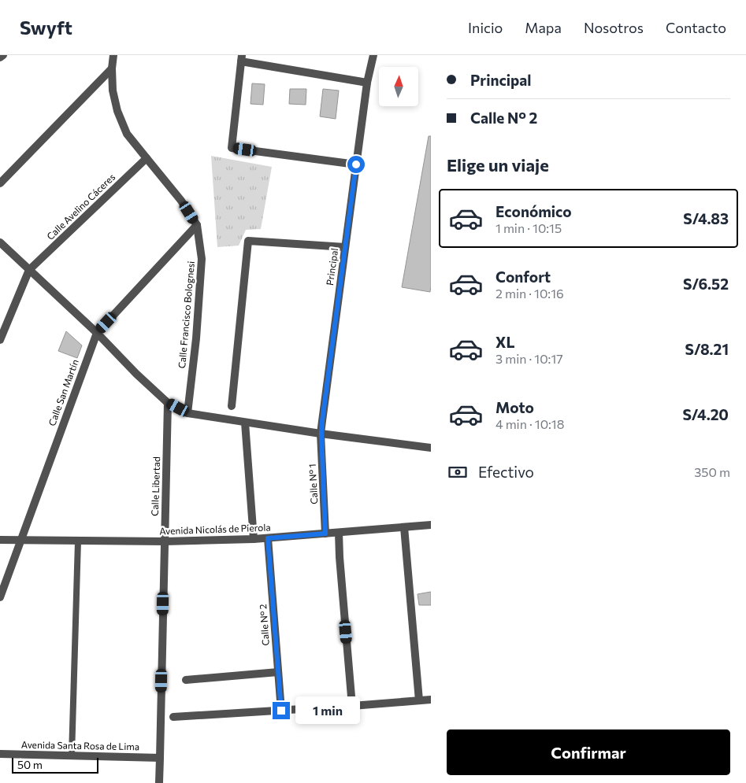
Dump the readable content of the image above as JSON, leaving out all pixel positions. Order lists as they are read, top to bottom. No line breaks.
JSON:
{"streets":{"street":["Calle Avelino Cáceres","Principal","Calle Francisco Bolognesi","Calle San Martín","Calle N° 1","Calle Libertad","Avenida Nicolás de Pierola","Calle N° 2","Avenida Santa Rosa de Lima"]},"crossings":[["Calle Avelino Cáceres","Calle Francisco Bolognesi"],["Principal","Calle N° 1"],["Calle Francisco Bolognesi","Calle San Martín"],["Calle San Martín","Avenida Nicolás de Pierola"],["Calle N° 1","Avenida Nicolás de Pierola"],["Calle Libertad","Avenida Nicolás de Pierola"],["Calle Libertad","Avenida Santa Rosa de Lima"],["Avenida Nicolás de Pierola","Calle N° 2"]],"scale_bar":"50 m","north":"top","page":{"header":"Swyft","nav":["Inicio","Mapa","Nosotros","Contacto"],"banner":["Principal","Calle N° 2"],"heading":"Elige un viaje","list":[{"name":"Económico","note":"1 min · 10:15","value":"S/4.83"},{"name":"Confort","note":"2 min · 10:16","value":"S/6.52"},{"name":"XL","note":"3 min · 10:17","value":"S/8.21"},{"name":"Moto","note":"4 min · 10:18","value":"S/4.20"}],"pay":["Efectivo","350 m"],"bubble":"1 min","buttons":"Confirmar","scale":"50 m"}}
